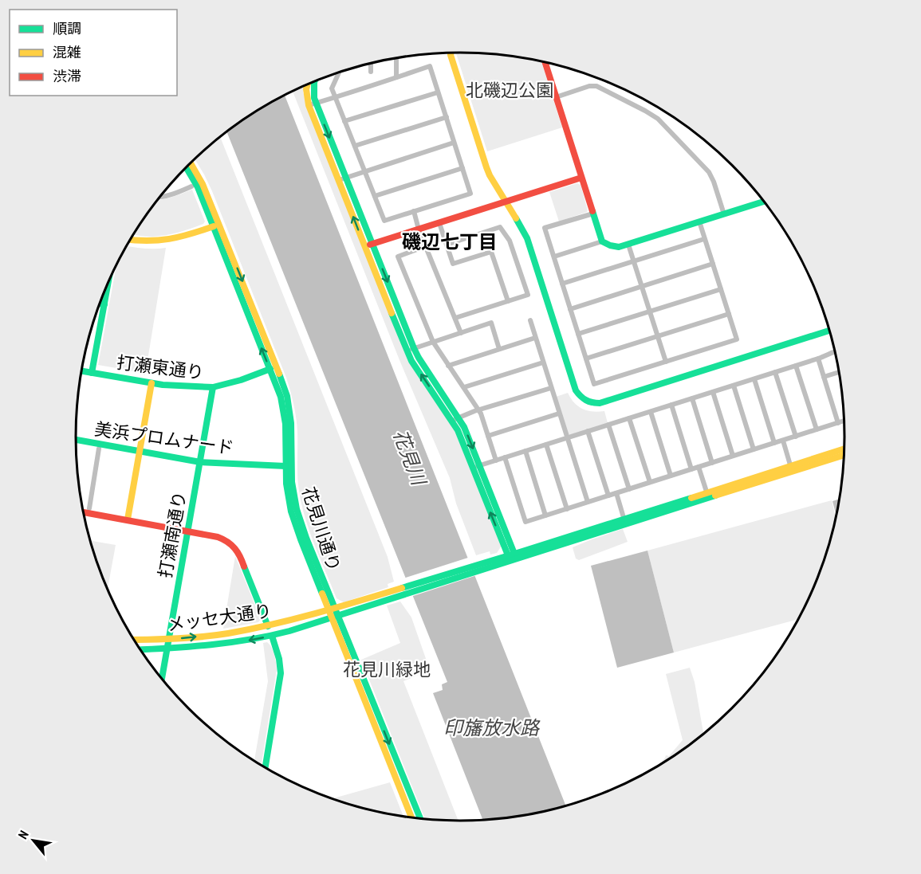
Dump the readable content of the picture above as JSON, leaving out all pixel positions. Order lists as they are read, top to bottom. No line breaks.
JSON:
{"streets":{"street":["打瀬東通り","美浜プロムナード","花見川通り","打瀬南通り","メッセ大通り"]},"crossings":[["打瀬東通り","花見川通り"],["打瀬東通り","打瀬南通り"],["美浜プロムナード","花見川通り"],["美浜プロムナード","打瀬南通り"],["花見川通り","メッセ大通り"],["打瀬南通り","メッセ大通り"]],"districts":["磯辺七丁目"],"water":["花見川","印旛放水路"],"parks":["北磯辺公園","花見川緑地"],"legend":["順調","混雑","渋滞"],"north":"top left"}
